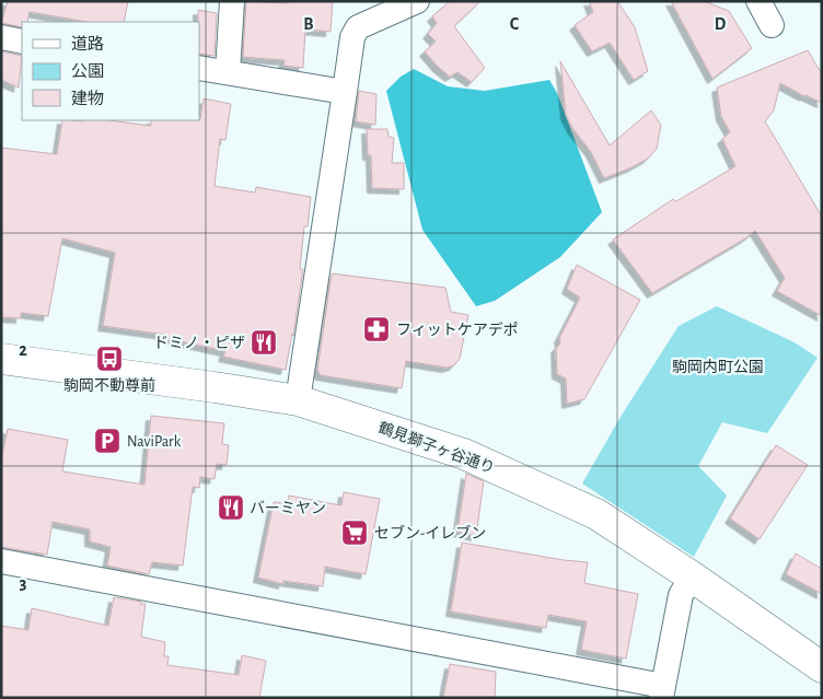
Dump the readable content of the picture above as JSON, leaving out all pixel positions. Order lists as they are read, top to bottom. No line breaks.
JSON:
{"streets":{"main road":["鶴見獅子ヶ谷通り"]},"parks":["駒岡内町公園"],"places":{"pharmacy":["フィットケアデポ"],"restaurant":["ドミノ・ピザ","バーミヤン"],"bus stop":["駒岡不動尊前"],"parking":["NaviPark"],"supermarket":["セブン-イレブン"]},"legend":["道路","公園","建物"],"grid":{"columns":["B","C","D"],"rows":["2","3"]}}
